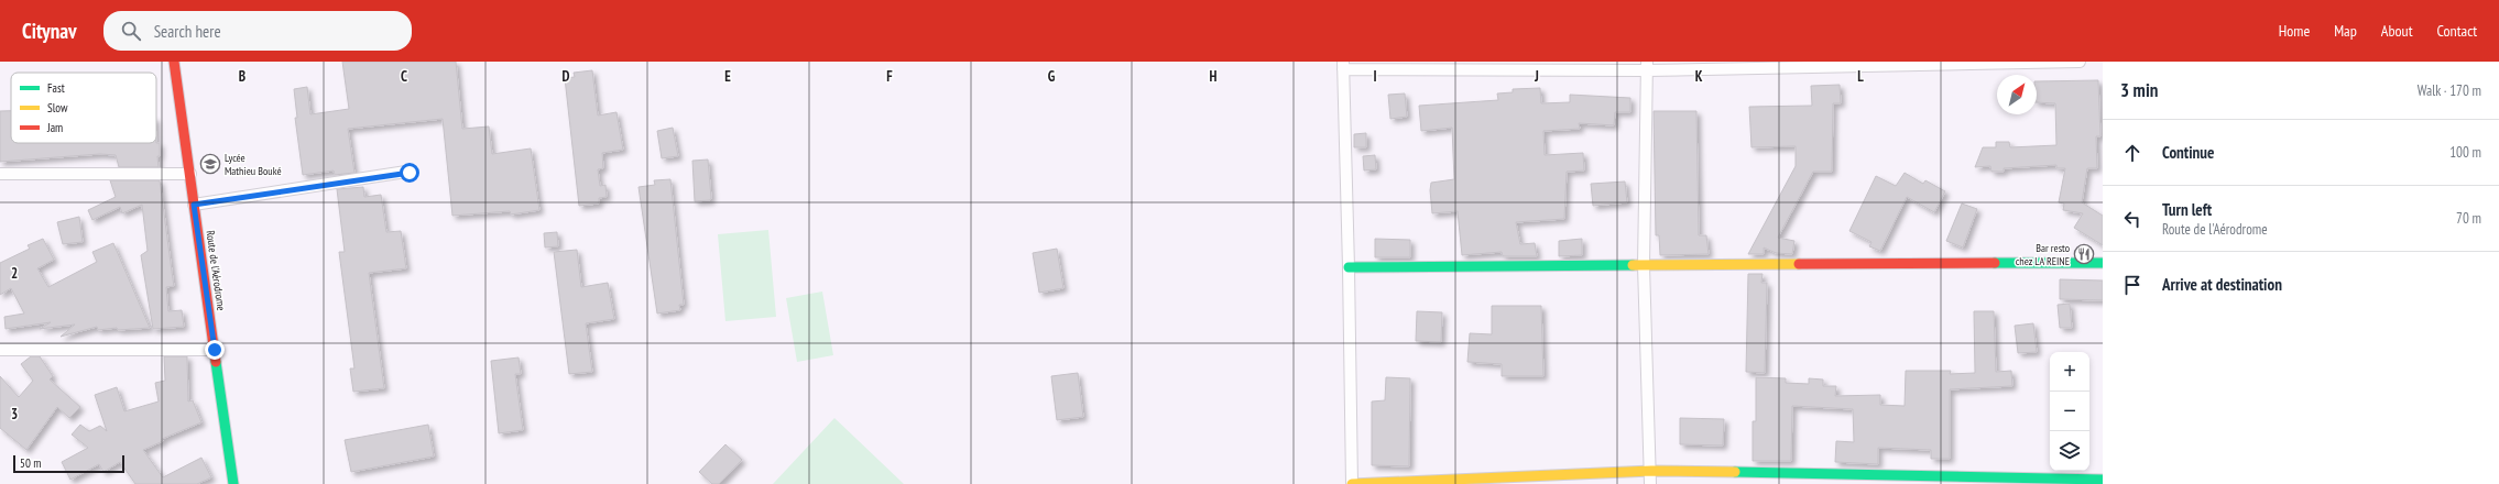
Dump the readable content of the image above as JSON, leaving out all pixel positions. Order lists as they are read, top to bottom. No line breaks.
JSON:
{"streets":{"street":["Route de l'Aérodrome"]},"places":{"school or university":["Lycée Mathieu Bouké"],"restaurant":["Bar resto chez LA REINE"]},"legend":["Fast","Slow","Jam"],"scale_bar":"50 m","north":"top right","page":{"header":"Citynav","search":"Search here","nav":["Home","Map","About","Contact"],"heading":["3 min","Walk · 170 m"],"list":[["Continue","100 m"],["Turn left","Route de l'Aérodrome","70 m"],"Arrive at destination"],"map_buttons":["+","−"],"scale":"50 m"},"grid":{"columns":["B","C","D","E","F","G","H","I","J","K","L"],"rows":["2","3"]}}
